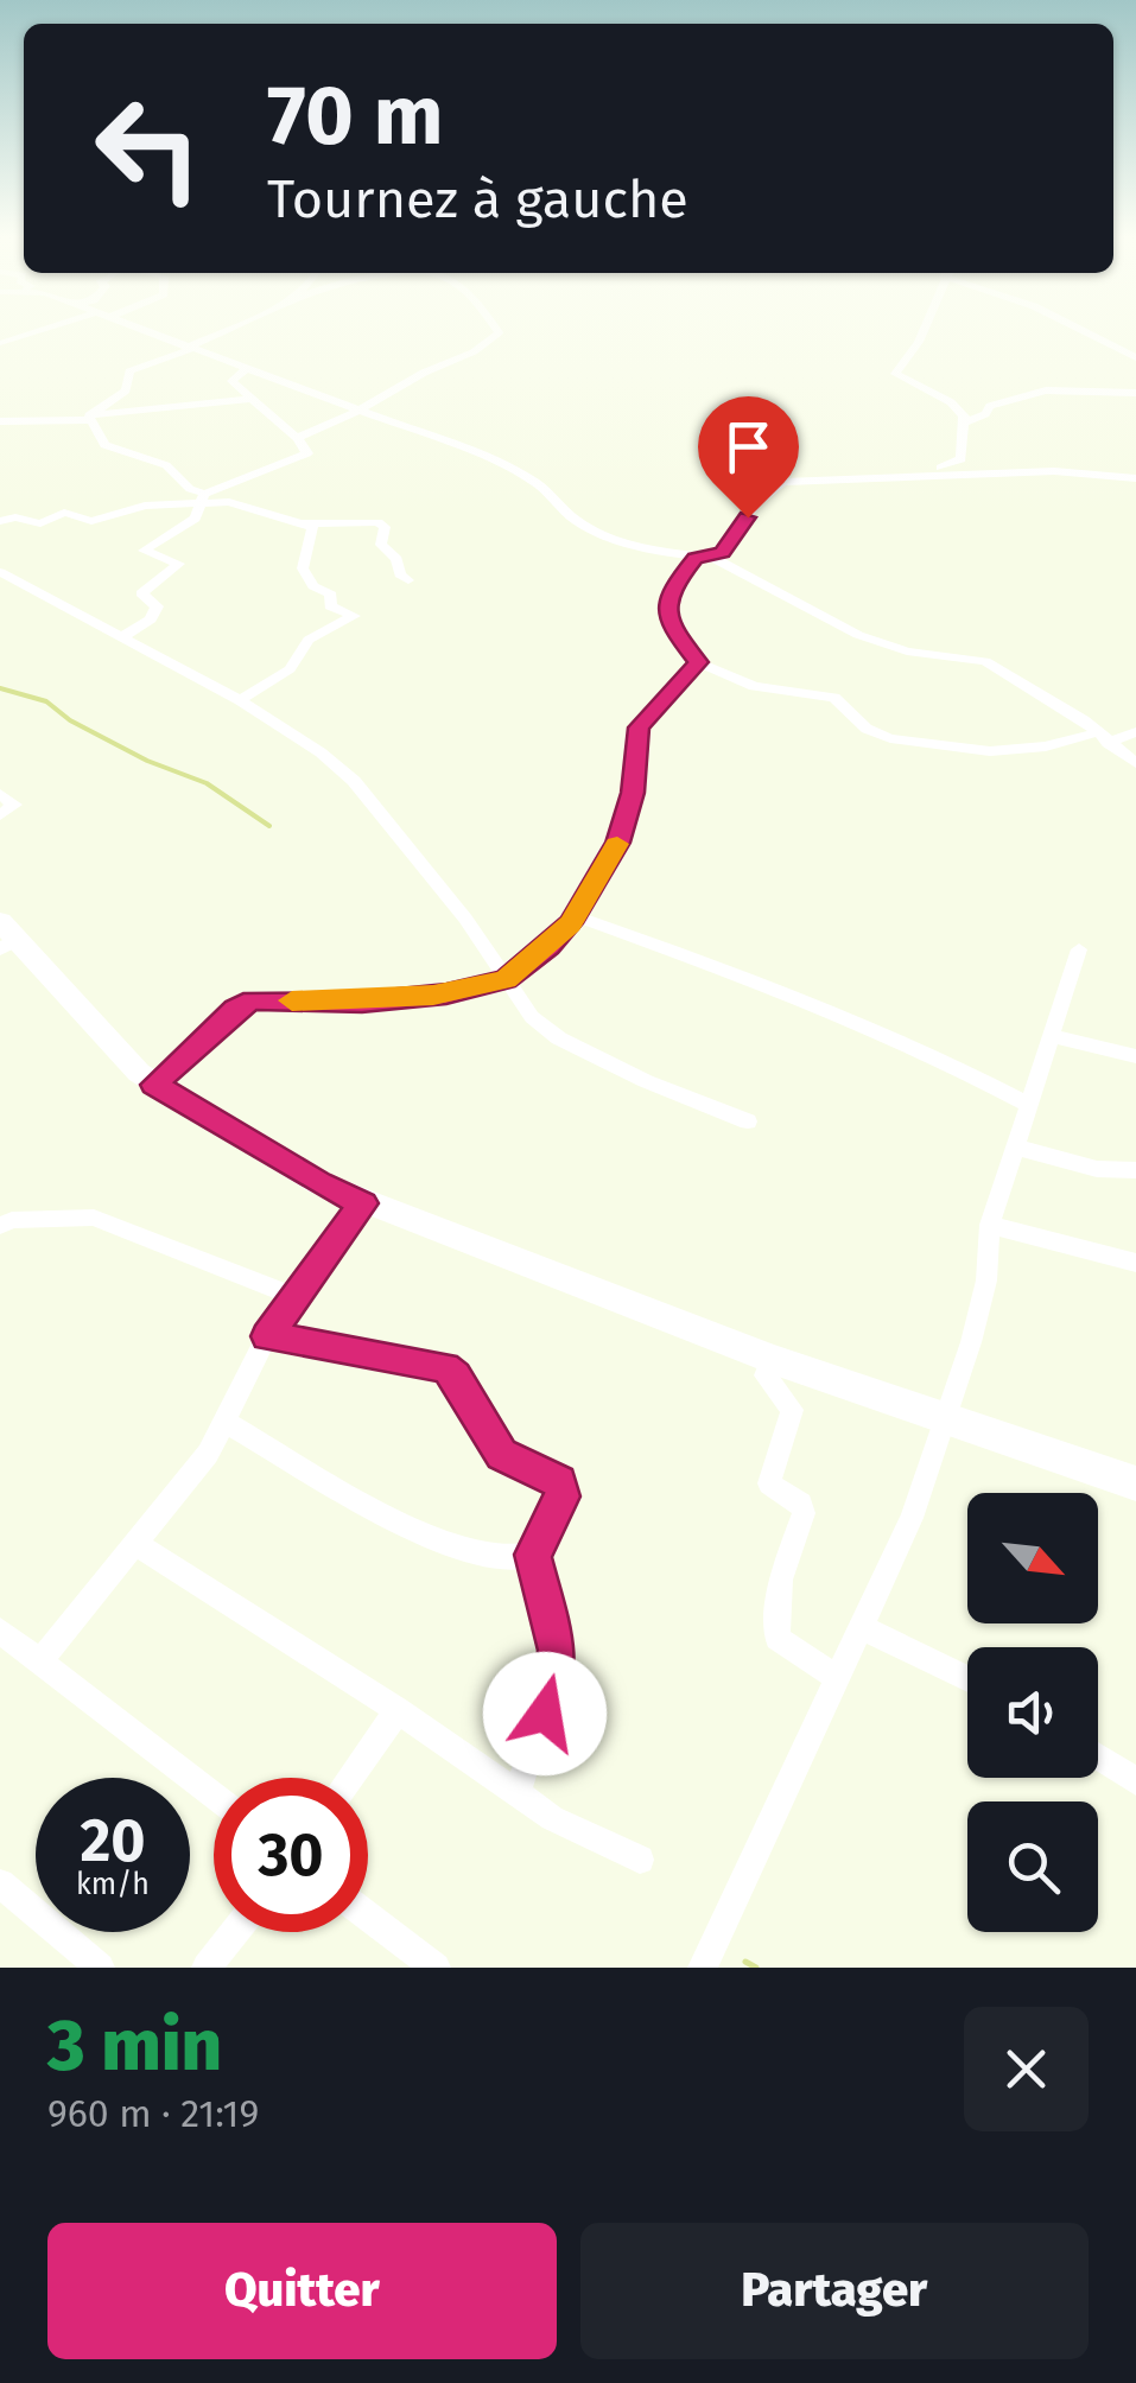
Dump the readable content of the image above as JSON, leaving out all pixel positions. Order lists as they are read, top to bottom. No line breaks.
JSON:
{"north":"bottom right","page":{"turn":["70 m","Tournez à gauche"],"speed":"20 km/h","limit":"30","heading":["3 min","960 m · 21:19"],"buttons":["Quitter","Partager"]}}
